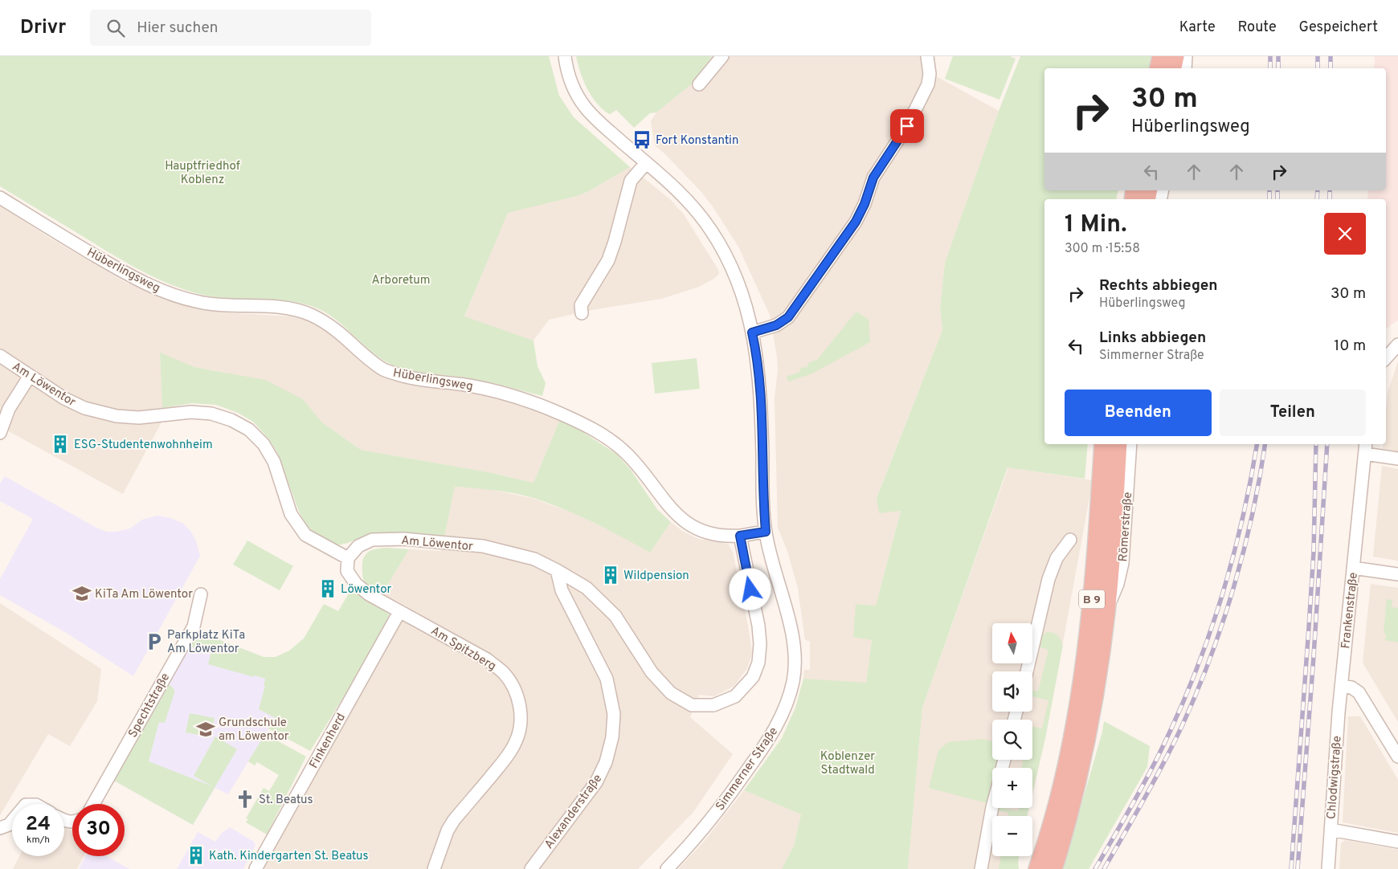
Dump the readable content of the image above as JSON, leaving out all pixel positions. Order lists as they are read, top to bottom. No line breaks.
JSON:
{"streets":{"highway":["B 9"],"street":["Hüberlingsweg","Am Löwentor","Römerstraße","Frankenstraße","Am Spitzberg","Spechtstraße","Finkenherd","Simmerner Straße","Chlodwigstraße","Alexanderstraße"]},"crossings":[["Hüberlingsweg","Am Löwentor"],["Hüberlingsweg","Simmerner Straße"],["Am Löwentor","Am Spitzberg"],["Am Löwentor","Alexanderstraße"],["Römerstraße","B 9"],["Frankenstraße","Chlodwigstraße"],["Am Spitzberg","Finkenherd"]],"parks":["Hauptfriedhof Koblenz","Arboretum","Koblenzer Stadtwald"],"places":{"bus stop":["Fort Konstantin"],"building":["ESG-Studentenwohnheim","Wildpension","Löwentor","Kath. Kindergarten St. Beatus"],"school or university":["KiTa Am Löwentor","Grundschule am Löwentor"],"parking":["Parkplatz KiTa Am Löwentor"],"church":["St. Beatus"]},"north":"top","page":{"header":"Drivr","search":"Hier suchen","nav":["Karte","Route","Gespeichert"],"turn":["30 m","Hüberlingsweg"],"heading":["1 Min.","300 m · 15:58"],"list":[{"name":"Rechts abbiegen","note":"Hüberlingsweg","value":"30 m"},{"name":"Links abbiegen","note":"Simmerner Straße","value":"10 m"}],"buttons":["Beenden","Teilen"],"map_buttons":["+","−"],"speed":"24 km/h","limit":"30"}}
